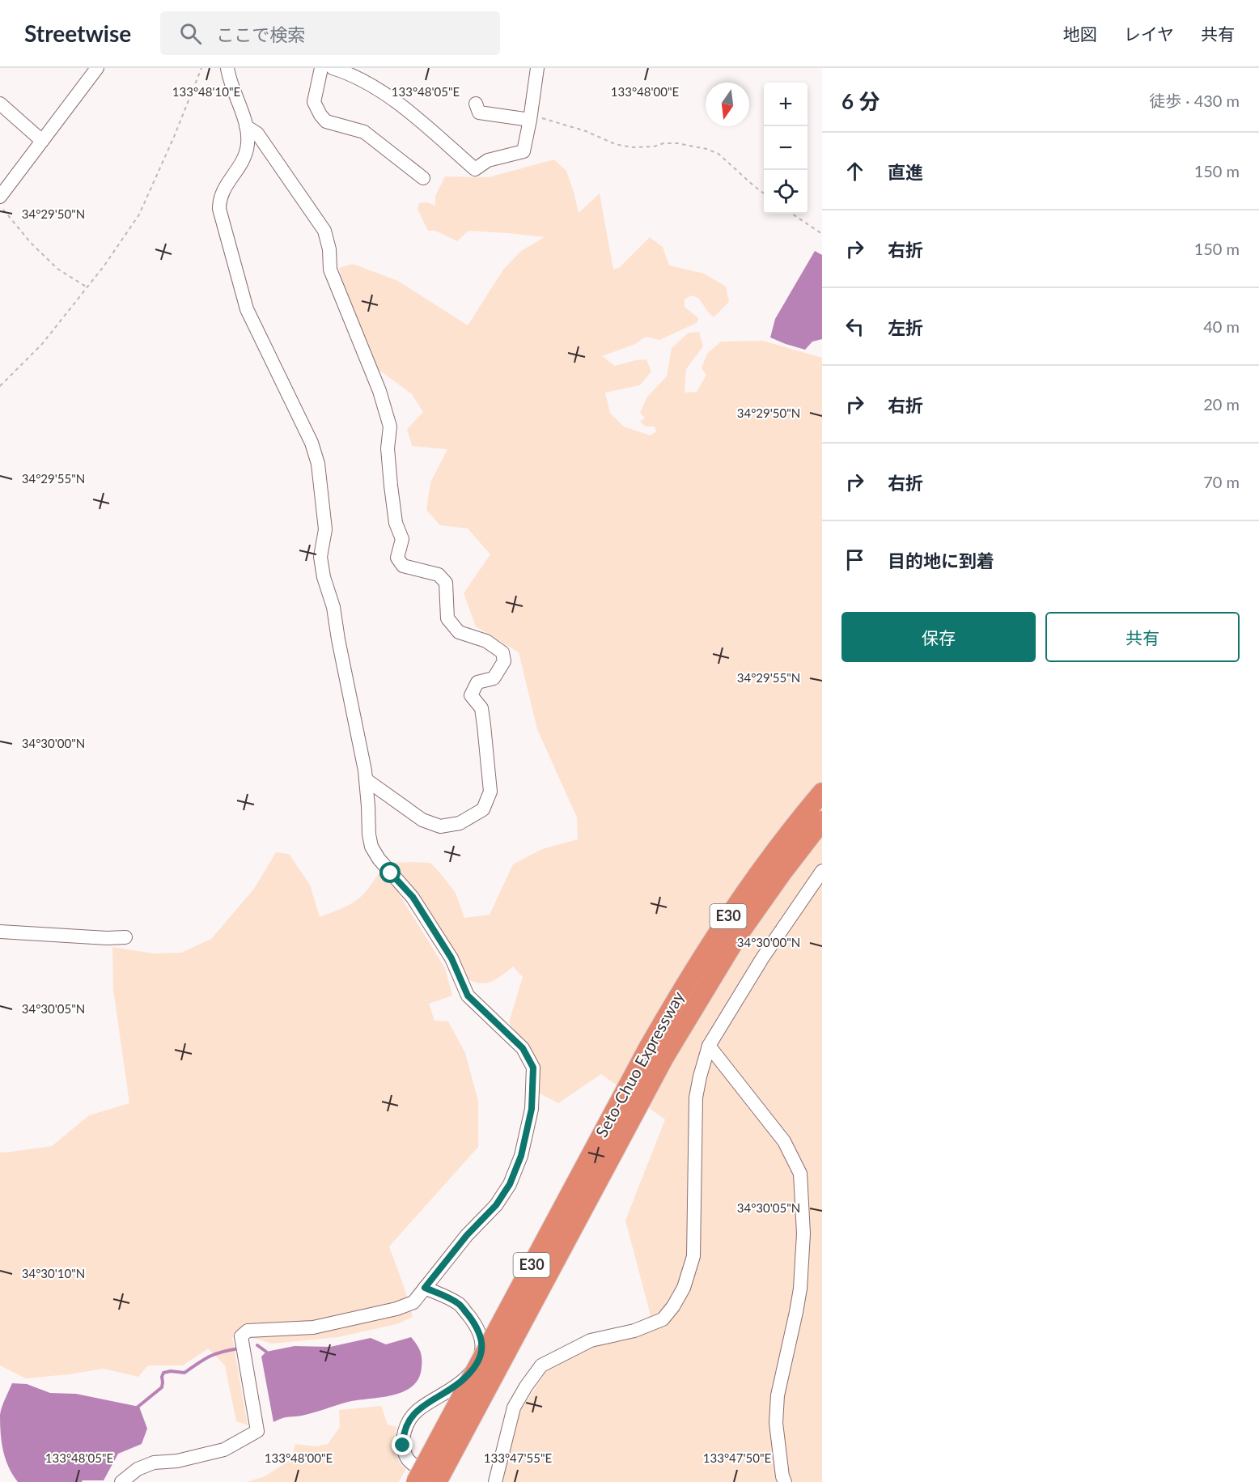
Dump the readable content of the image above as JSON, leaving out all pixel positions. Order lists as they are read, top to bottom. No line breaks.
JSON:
{"streets":{"highway":["E30","Seto-Chuo Expressway"]},"north":"bottom","page":{"header":"Streetwise","search":"ここで検索","nav":["地図","レイヤ","共有"],"heading":["6 分","徒歩 · 430 m"],"map_buttons":["+","−"],"list":[["直進","150 m"],["右折","150 m"],["左折","40 m"],["右折","20 m"],["右折","70 m"],"目的地に到着"],"buttons":["保存","共有"]},"coordinates":["133°48'00\"E","133°48'10\"E","133°48'05\"E","34°29'50\"N","34°29'55\"N","34°30'00\"N","34°30'05\"N","34°30'10\"N","133°47'55\"E","133°47'50\"E"]}
